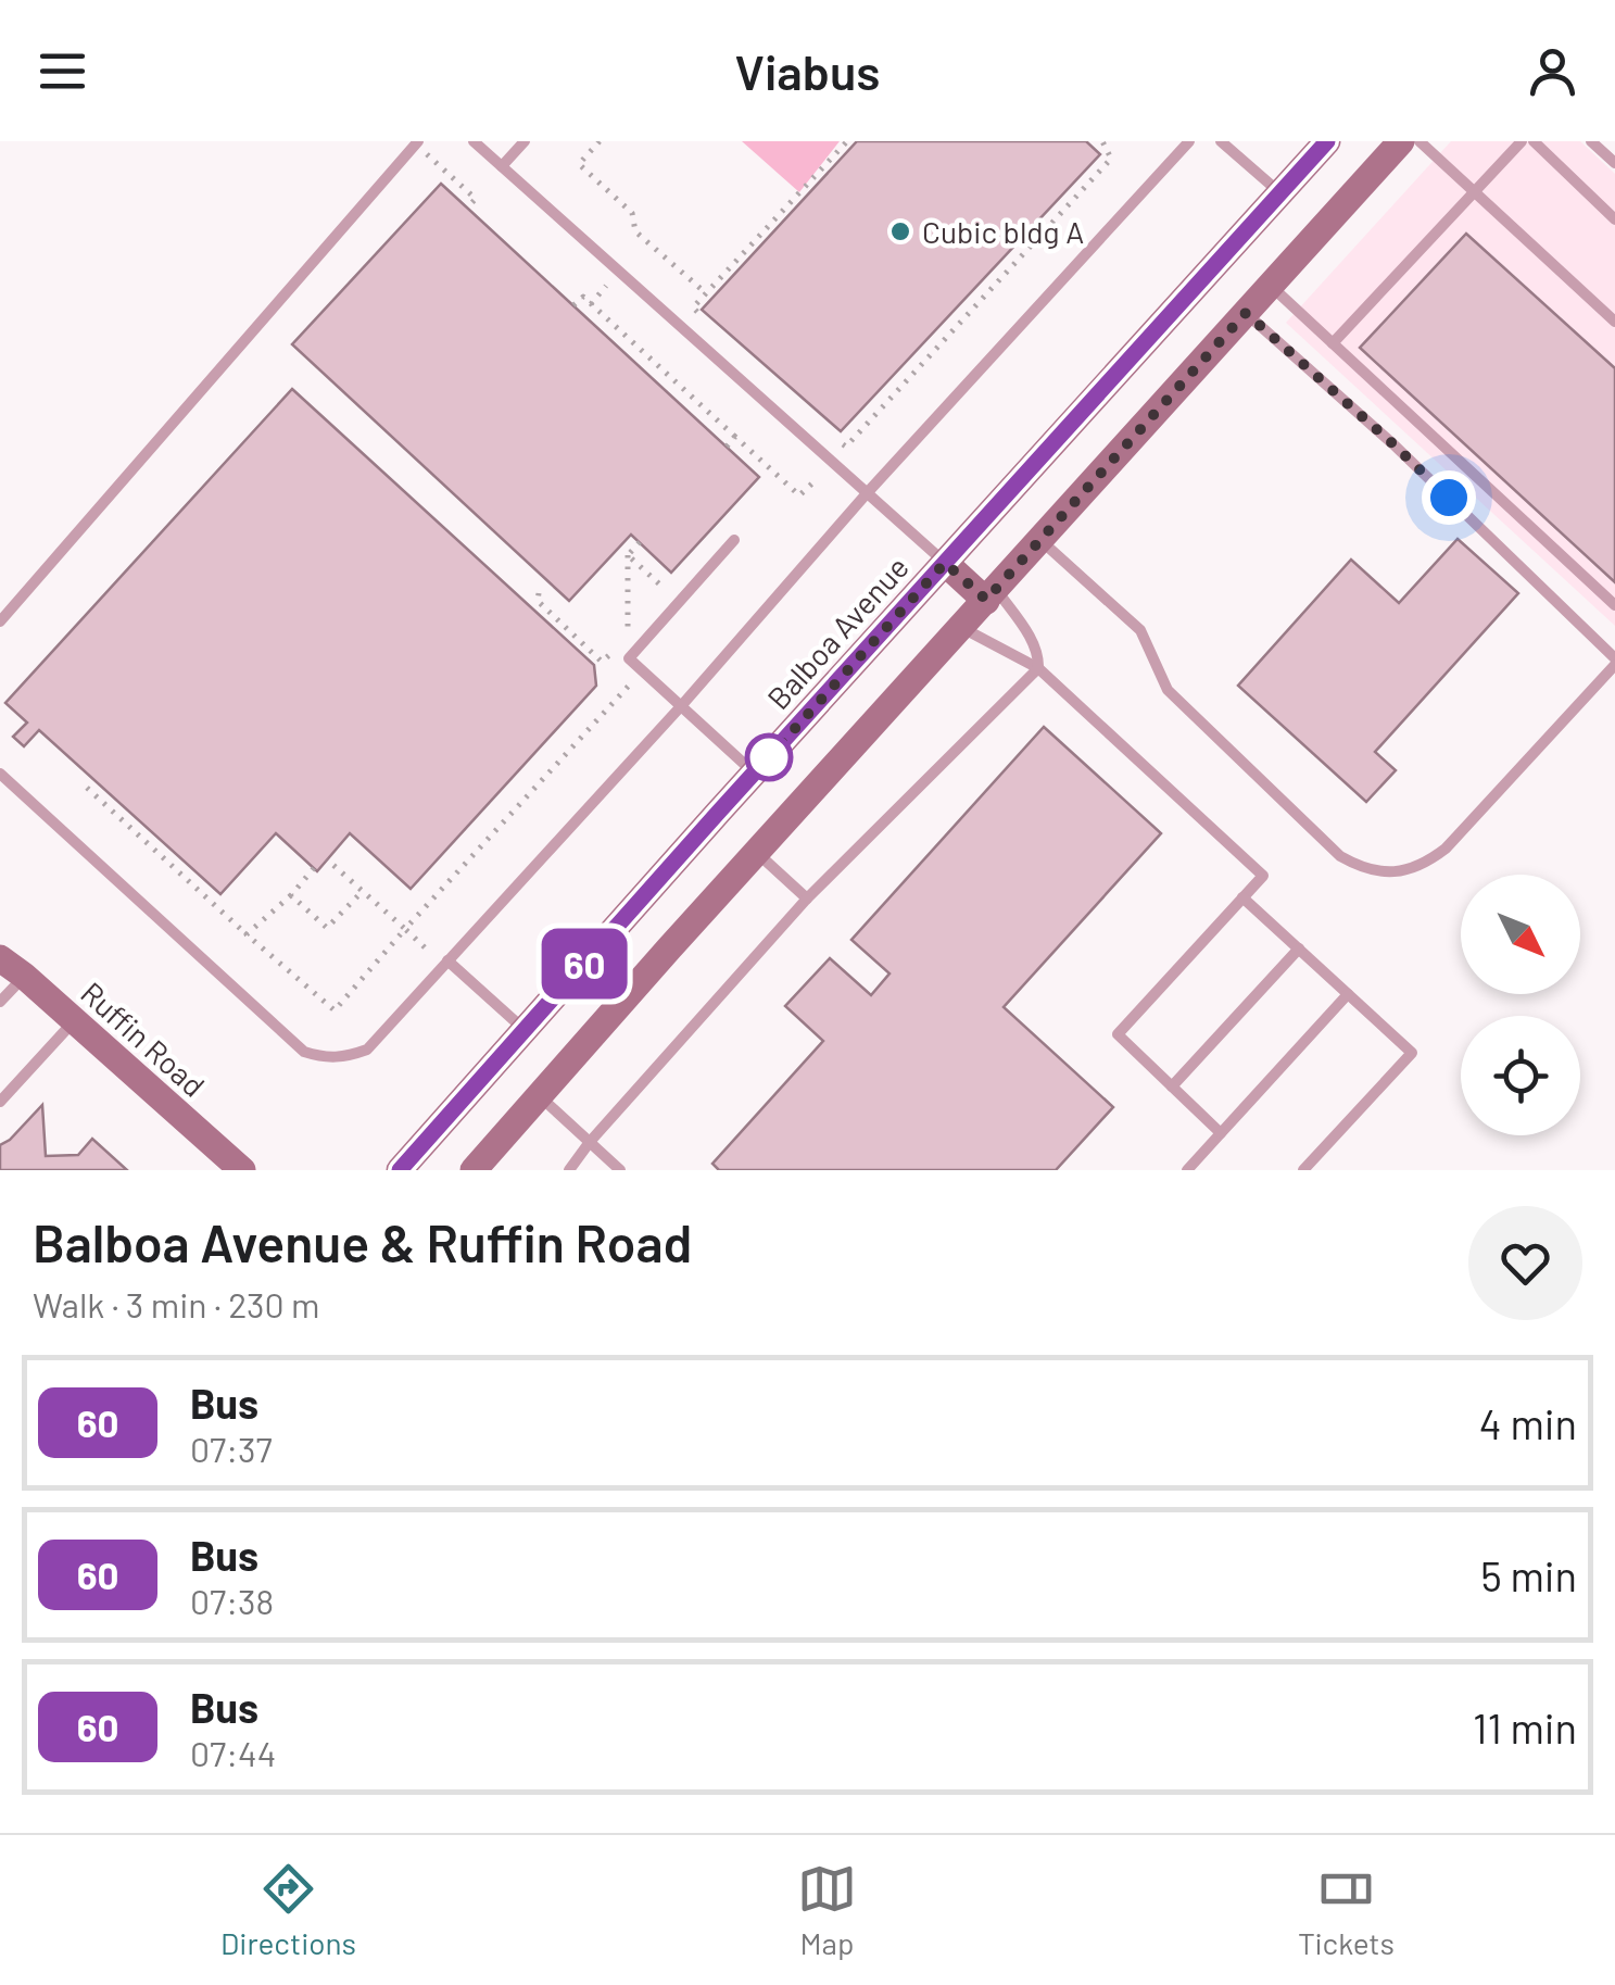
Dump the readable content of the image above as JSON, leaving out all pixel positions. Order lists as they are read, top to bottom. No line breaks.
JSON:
{"streets":{"main road":["Balboa Avenue","Ruffin Road"]},"places":["Cubic bldg A"],"lines":["bus line 60"],"north":"bottom right","page":{"header":"Viabus","on_map":"60","heading":["Balboa Avenue & Ruffin Road","Walk · 3 min · 230 m"],"list":[{"mark":"60","name":"Bus","note":"07:37","value":"4 min"},{"mark":"60","name":"Bus","note":"07:38","value":"5 min"},{"mark":"60","name":"Bus","note":"07:44","value":"11 min"}],"tabs":["Directions","Map","Tickets"]}}
